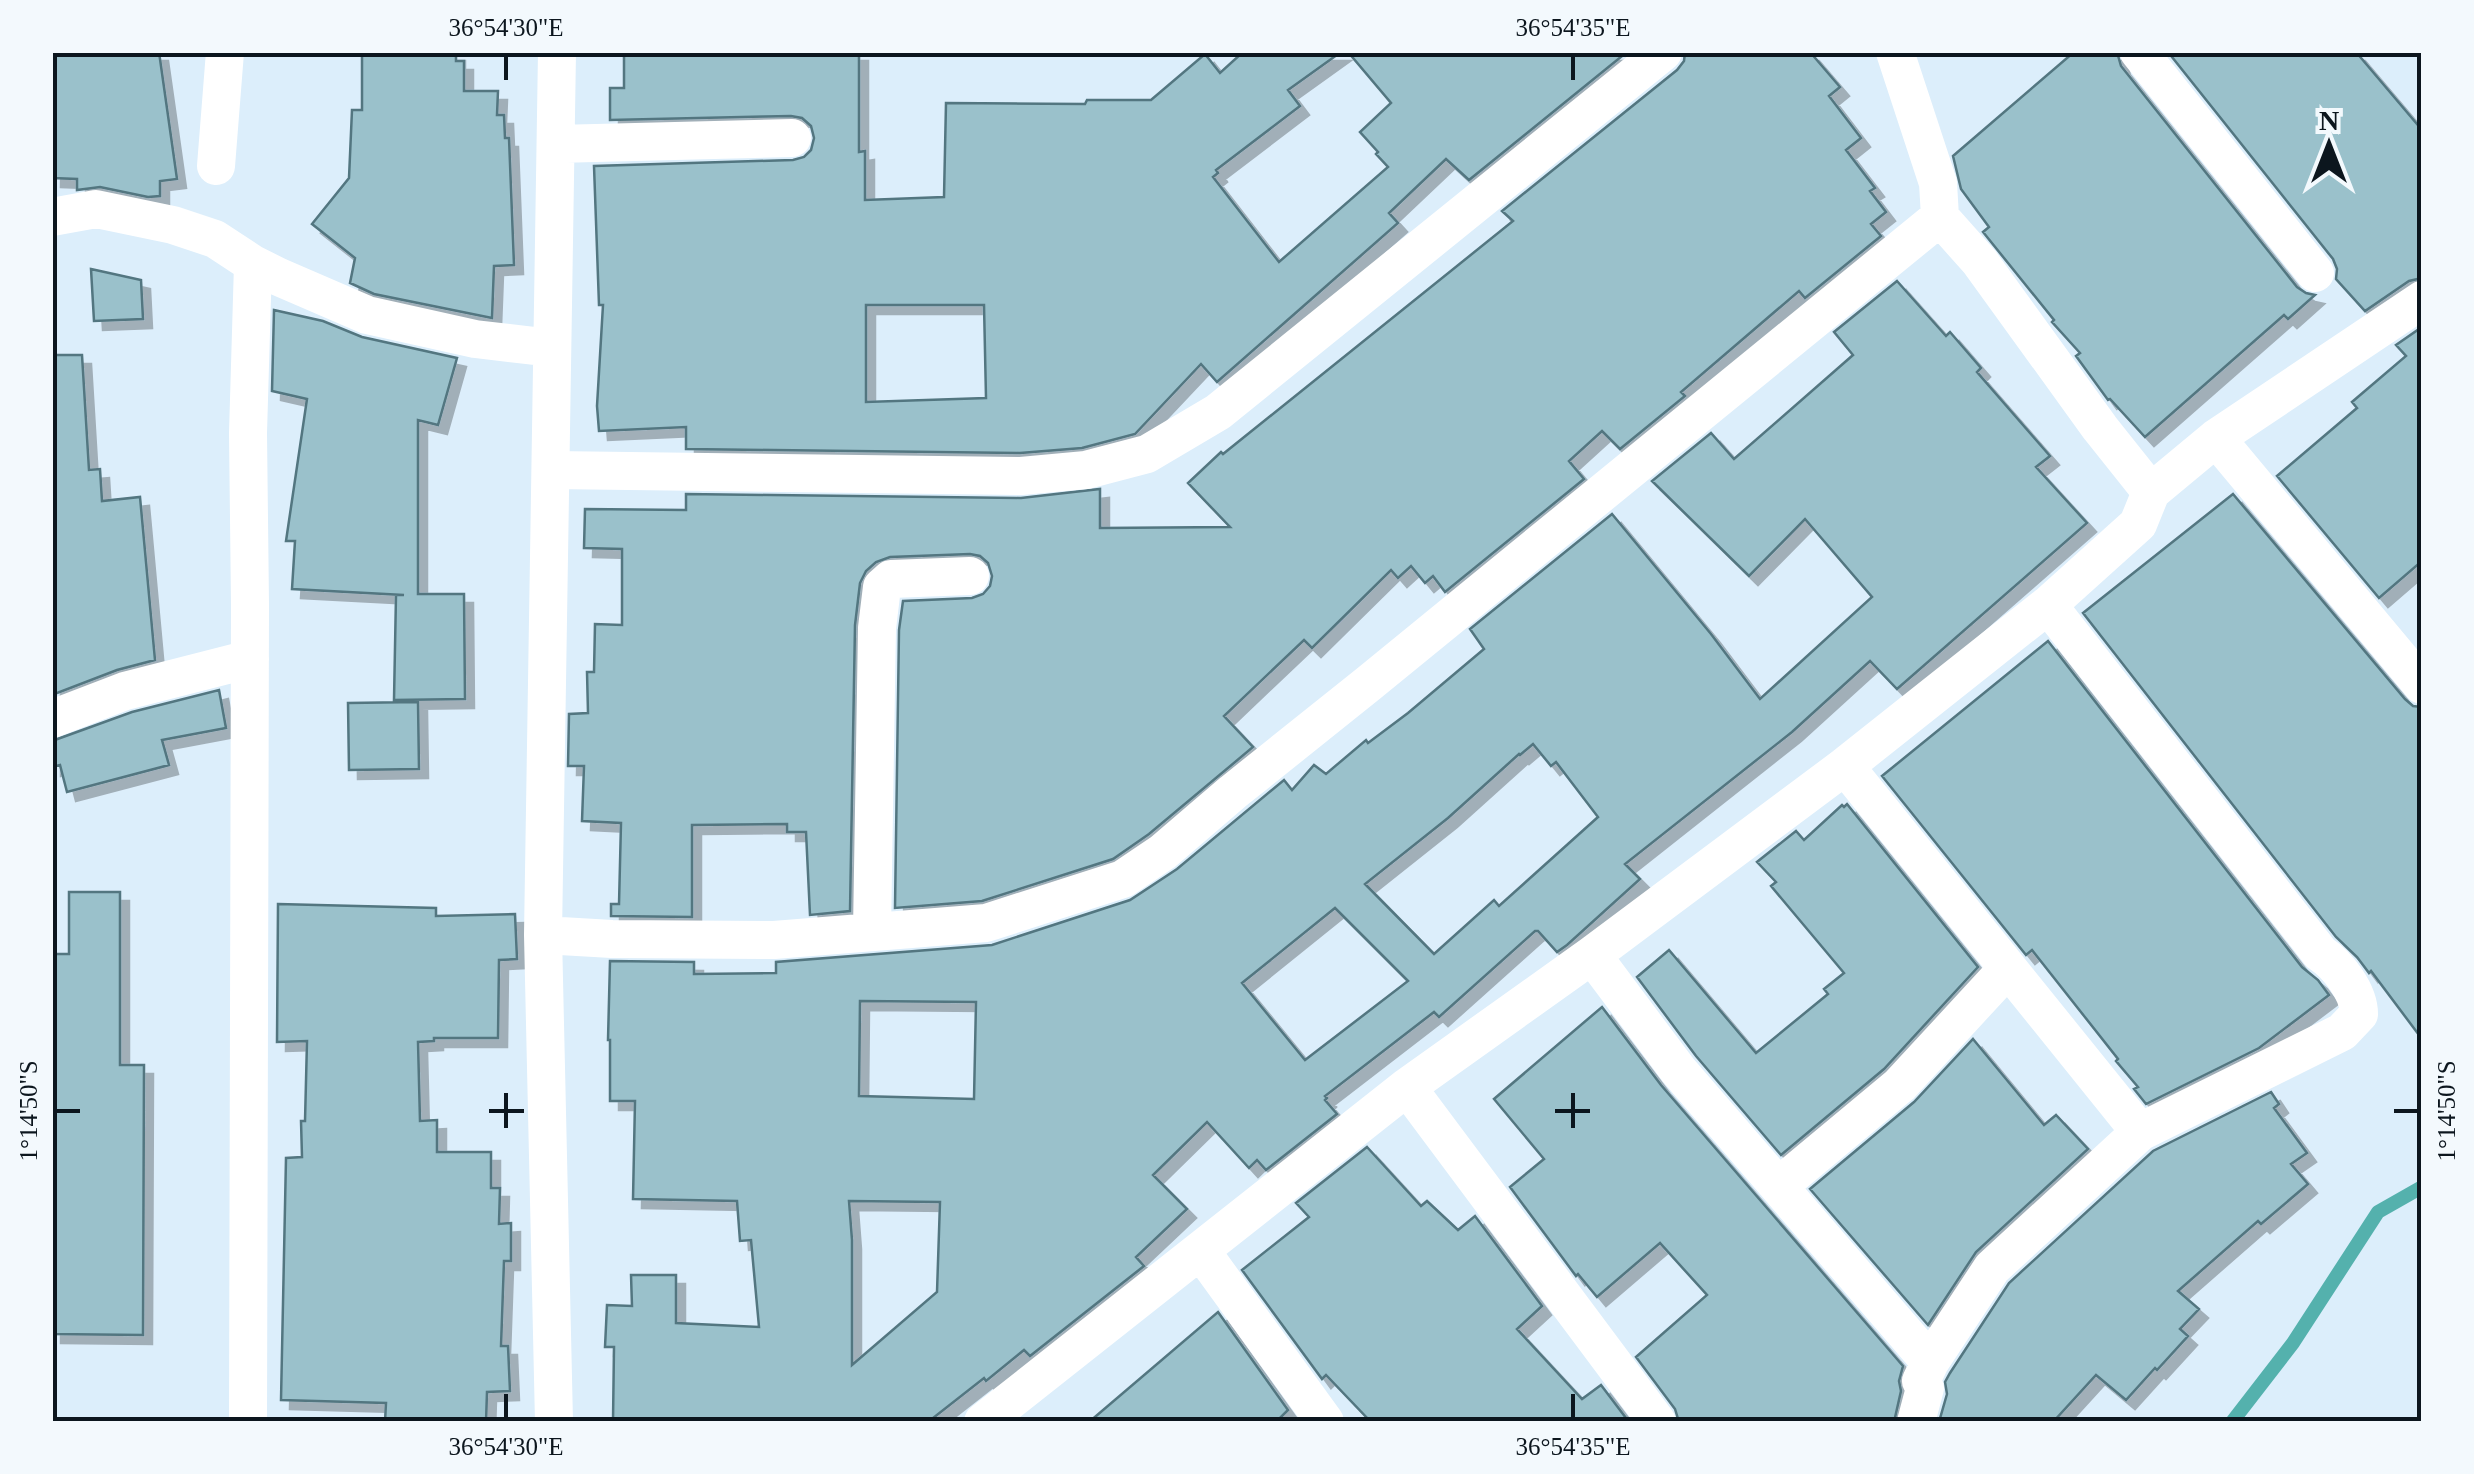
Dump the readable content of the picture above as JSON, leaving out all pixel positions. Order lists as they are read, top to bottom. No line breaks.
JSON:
{"north":"top","coordinates":["36°54'30\"E","36°54'35\"E","1°14'50\"S"]}
